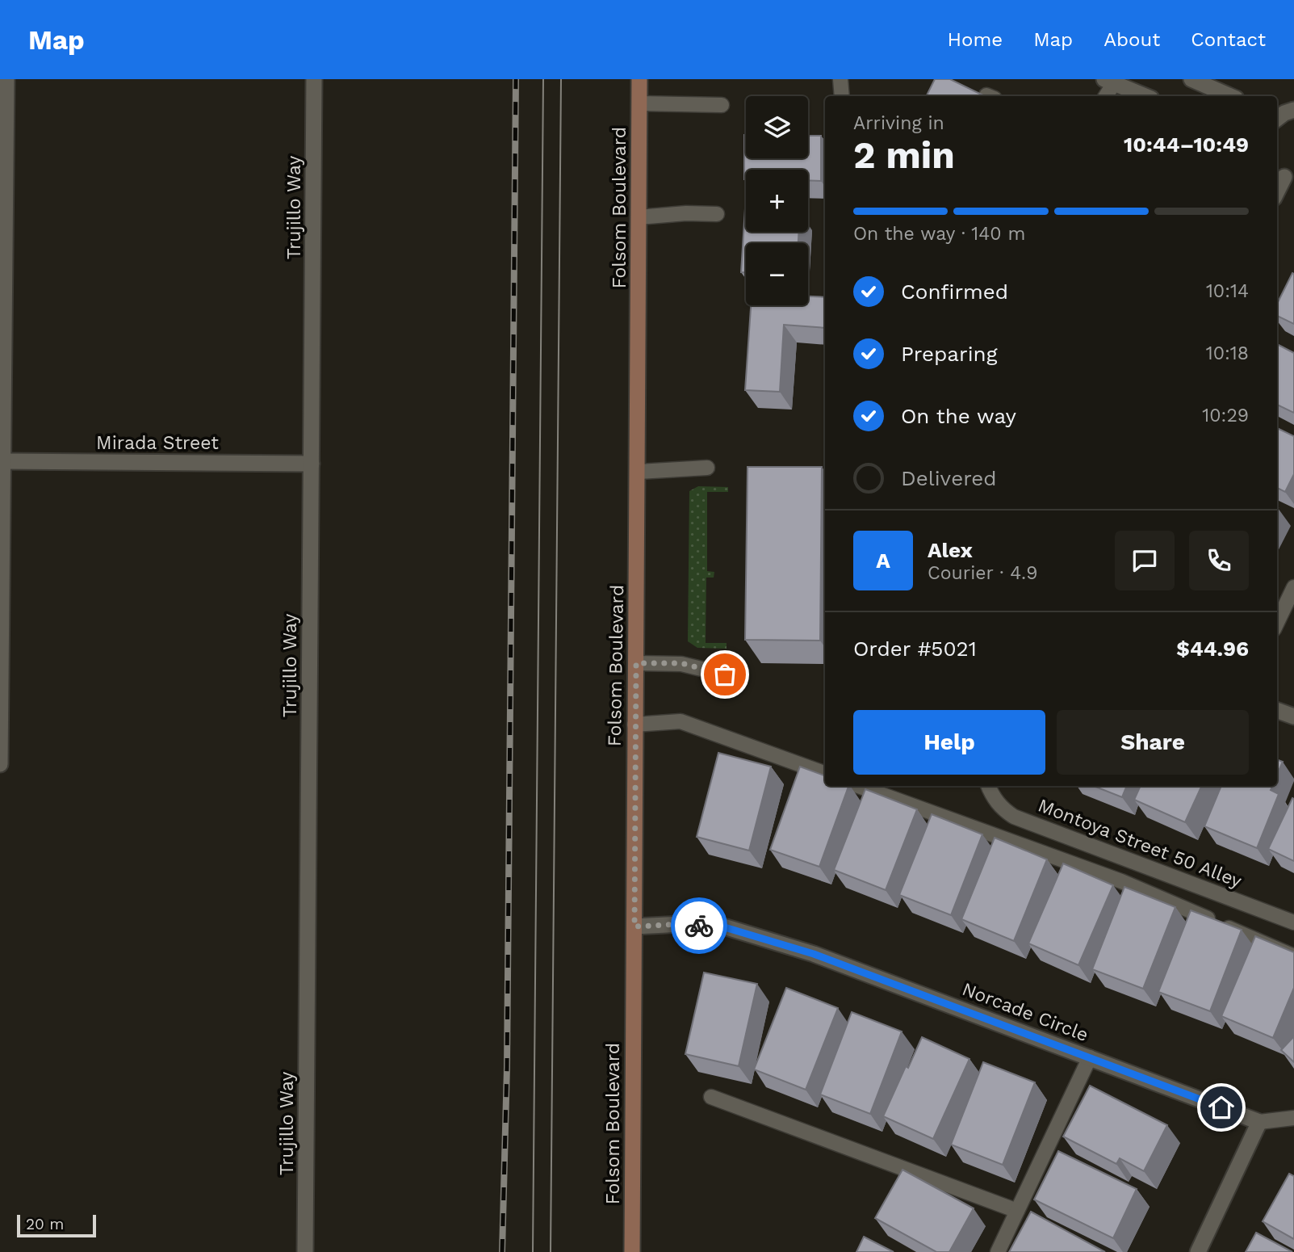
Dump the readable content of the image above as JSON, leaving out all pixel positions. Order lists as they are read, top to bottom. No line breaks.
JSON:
{"streets":{"main road":["Folsom Boulevard"],"street":["Trujillo Way","Mirada Street","Norcade Circle"],"lane":["Montoya Street 50 Alley"]},"crossings":[["Trujillo Way","Mirada Street"],["Folsom Boulevard","Norcade Circle"]],"scale_bar":"20 m","page":{"header":"Map","nav":["Home","Map","About","Contact"],"map_buttons":["+","−"],"heading":["2 min","Arriving in","10:44–10:49"],"panel":["Alex","Courier · 4.9","Order #5021","$44.96"],"bar":"On the way · 140 m","list":[["Confirmed","10:14"],["Preparing","10:18"],["On the way","10:29"],"Delivered"],"round":"A","buttons":["Help","Share"],"scale":"20 m"}}
